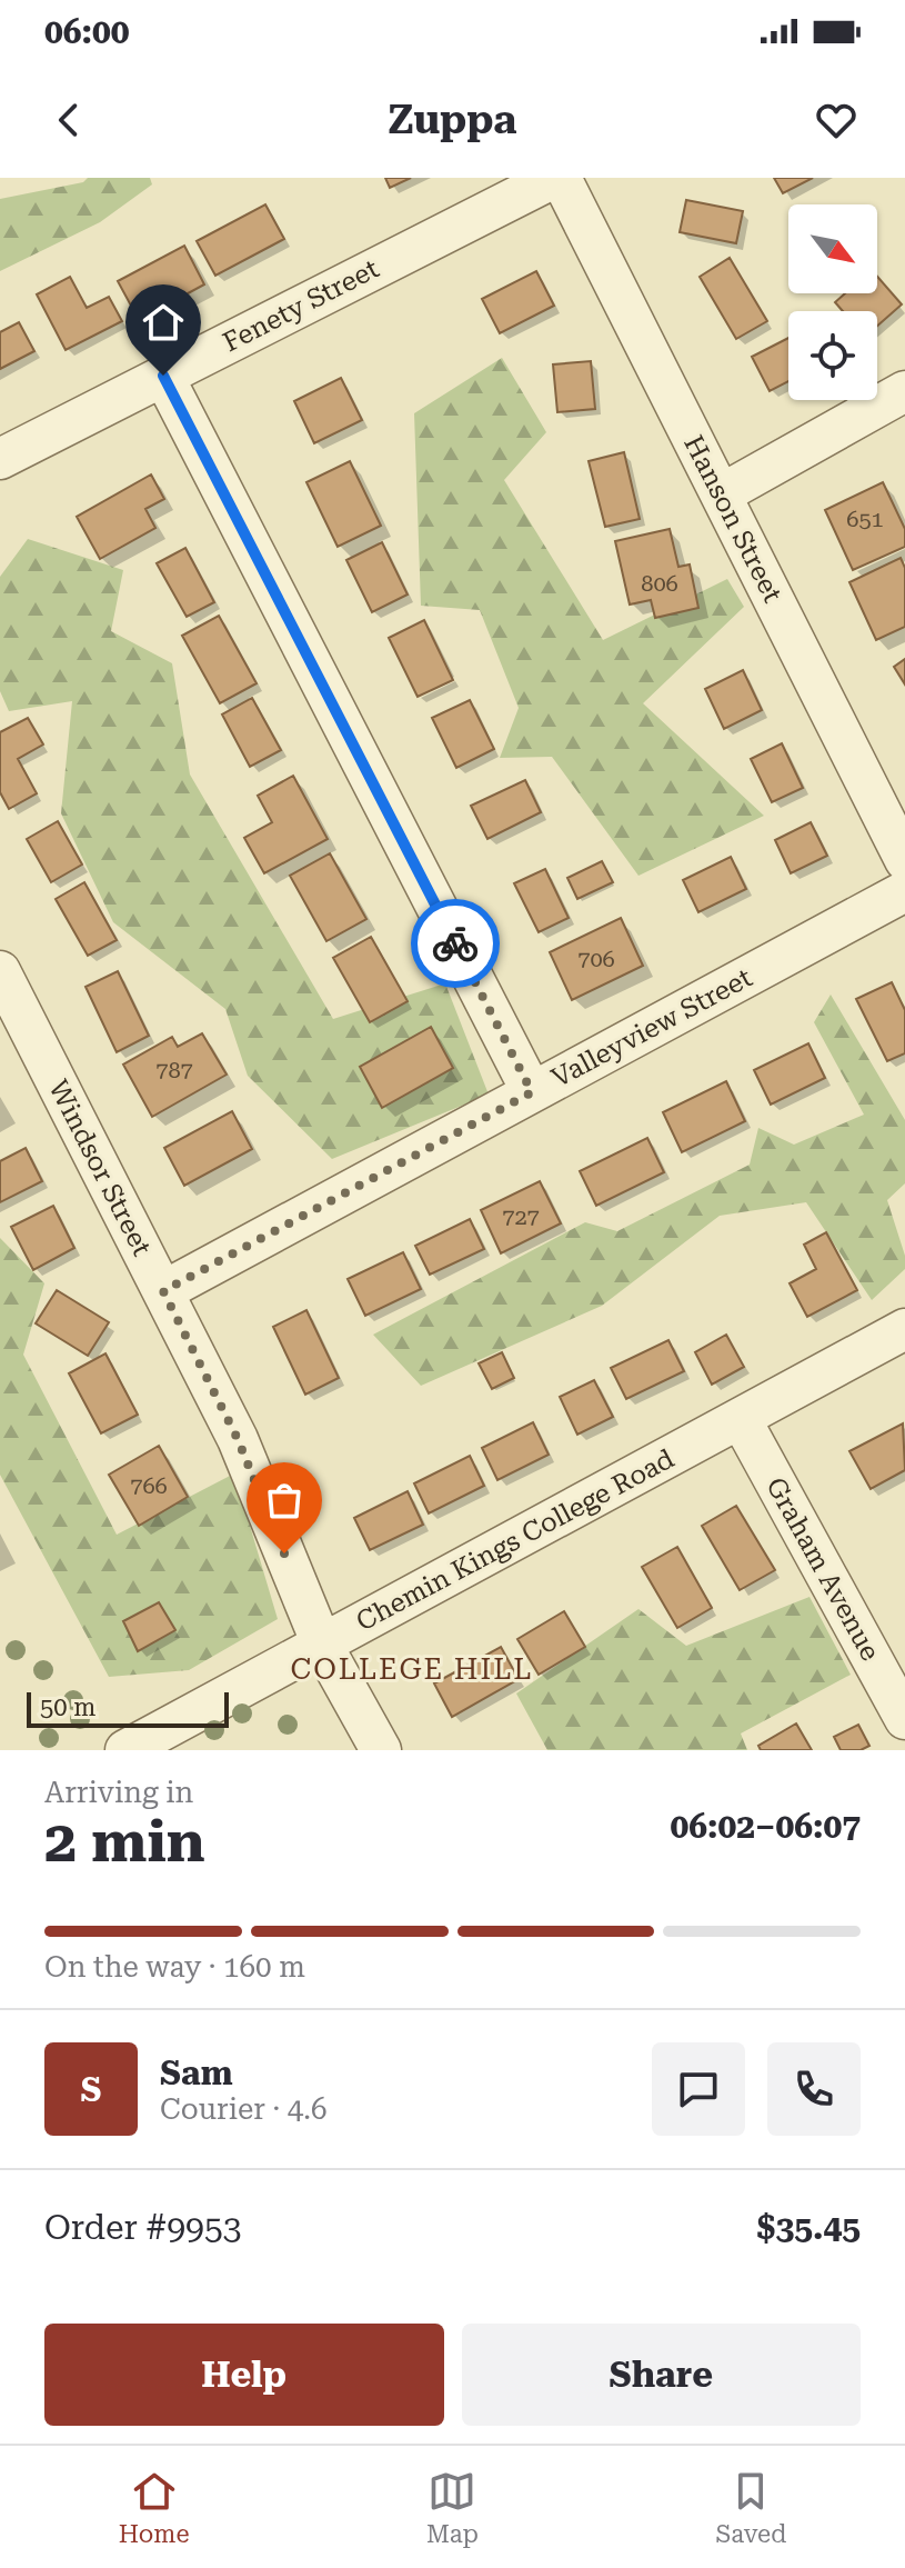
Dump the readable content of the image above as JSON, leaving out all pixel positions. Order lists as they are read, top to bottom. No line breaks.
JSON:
{"streets":{"street":["Fenety Street","Hanson Street","Valleyview Street","Windsor Street","Chemin Kings College Road","Graham Avenue"]},"crossings":[["Valleyview Street","Windsor Street"],["Windsor Street","Chemin Kings College Road"],["Chemin Kings College Road","Graham Avenue"]],"districts":["COLLEGE HILL"],"house_numbers":["651","806","706","787","727","766"],"scale_bar":"50 m","north":"bottom right","page":{"status":"06:00","header":"Zuppa","scale":"50 m","heading":["2 min","Arriving in","06:02–06:07"],"panel":["Sam","Courier · 4.6","Order #9953","$35.45"],"bar":"On the way · 160 m","round":"S","buttons":["Help","Share"],"tabs":["Home","Map","Saved"]}}
